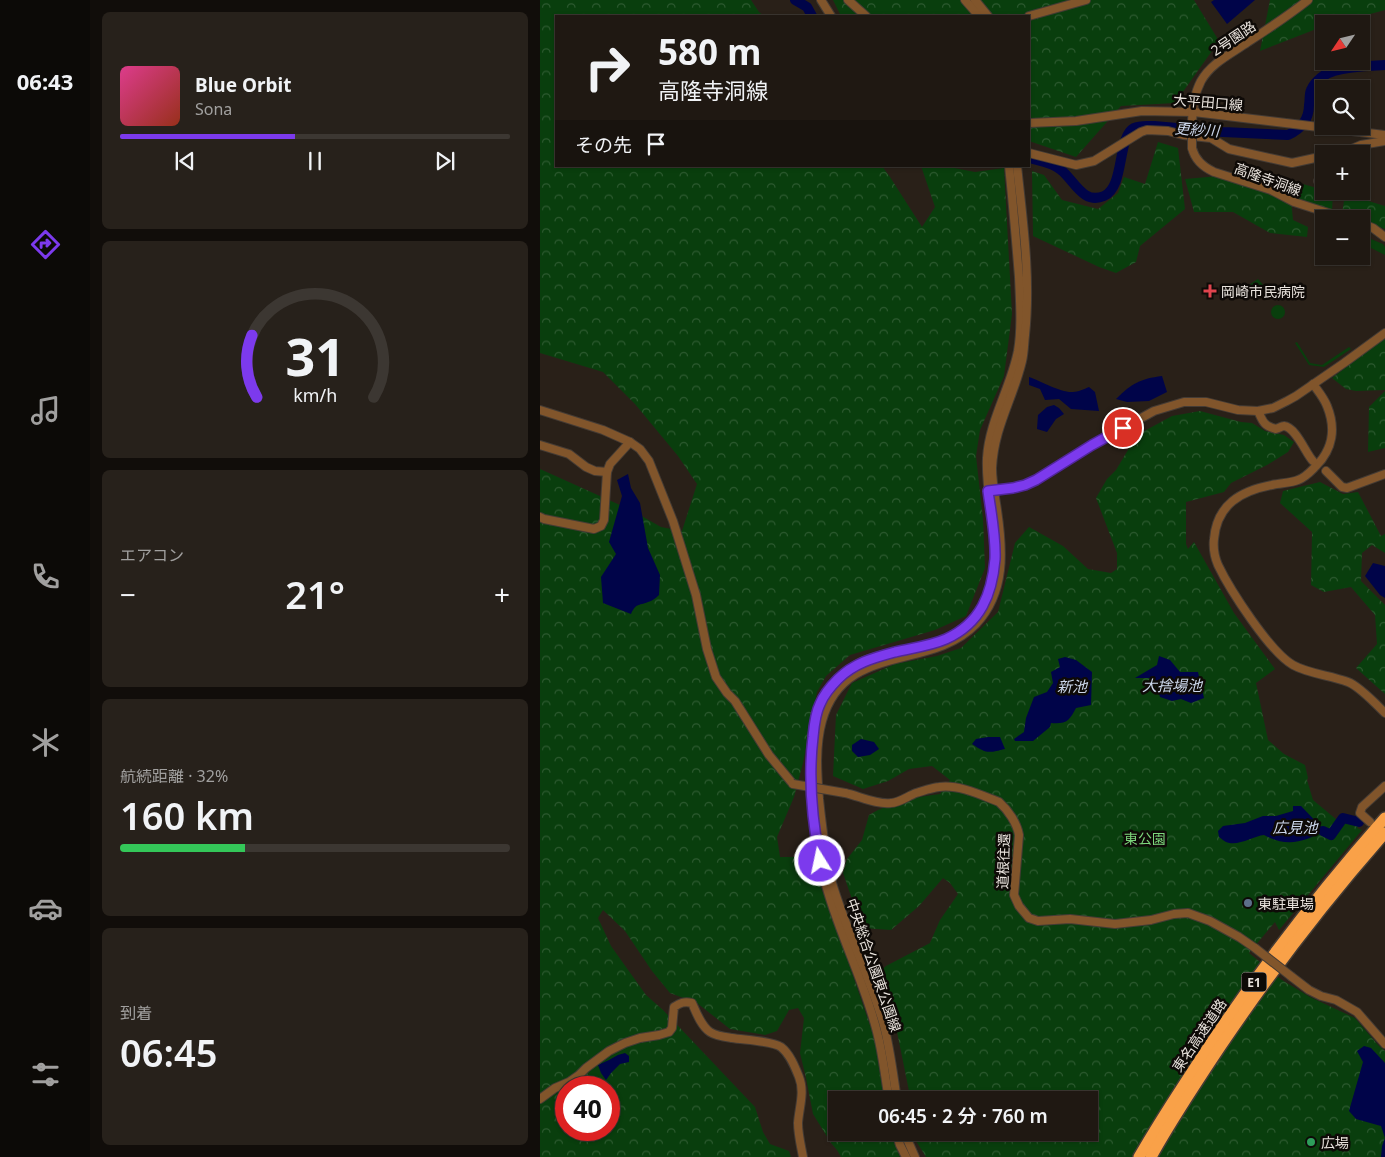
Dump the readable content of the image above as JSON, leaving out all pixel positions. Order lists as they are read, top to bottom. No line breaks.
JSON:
{"streets":{"highway":["E1","東名高速道路"],"street":["2号園路","大平田口線","高隆寺洞線","道根往還","中央総合公園東公園線"]},"crossings":[["2号園路","大平田口線"],["2号園路","高隆寺洞線"]],"water":["更紗川","大捨場池","新池","広見池"],"parks":["東公園"],"places":{"health":["岡崎市民病院"],"other":["東駐車場","広場"]},"north":"bottom left","page":{"tabs":"06:43","map_buttons":["+","−"],"turn":["580 m","高隆寺洞線"],"song":["Blue Orbit","Sona"],"then":"その先","tile":["エアコン",["航続距離 · 32%","160 km"],["到着","06:45"]],"heat":["−","21°","+"],"limit":"40","trip":"06:45 · 2 分 · 760 m","gauge":["31","km/h"]}}
